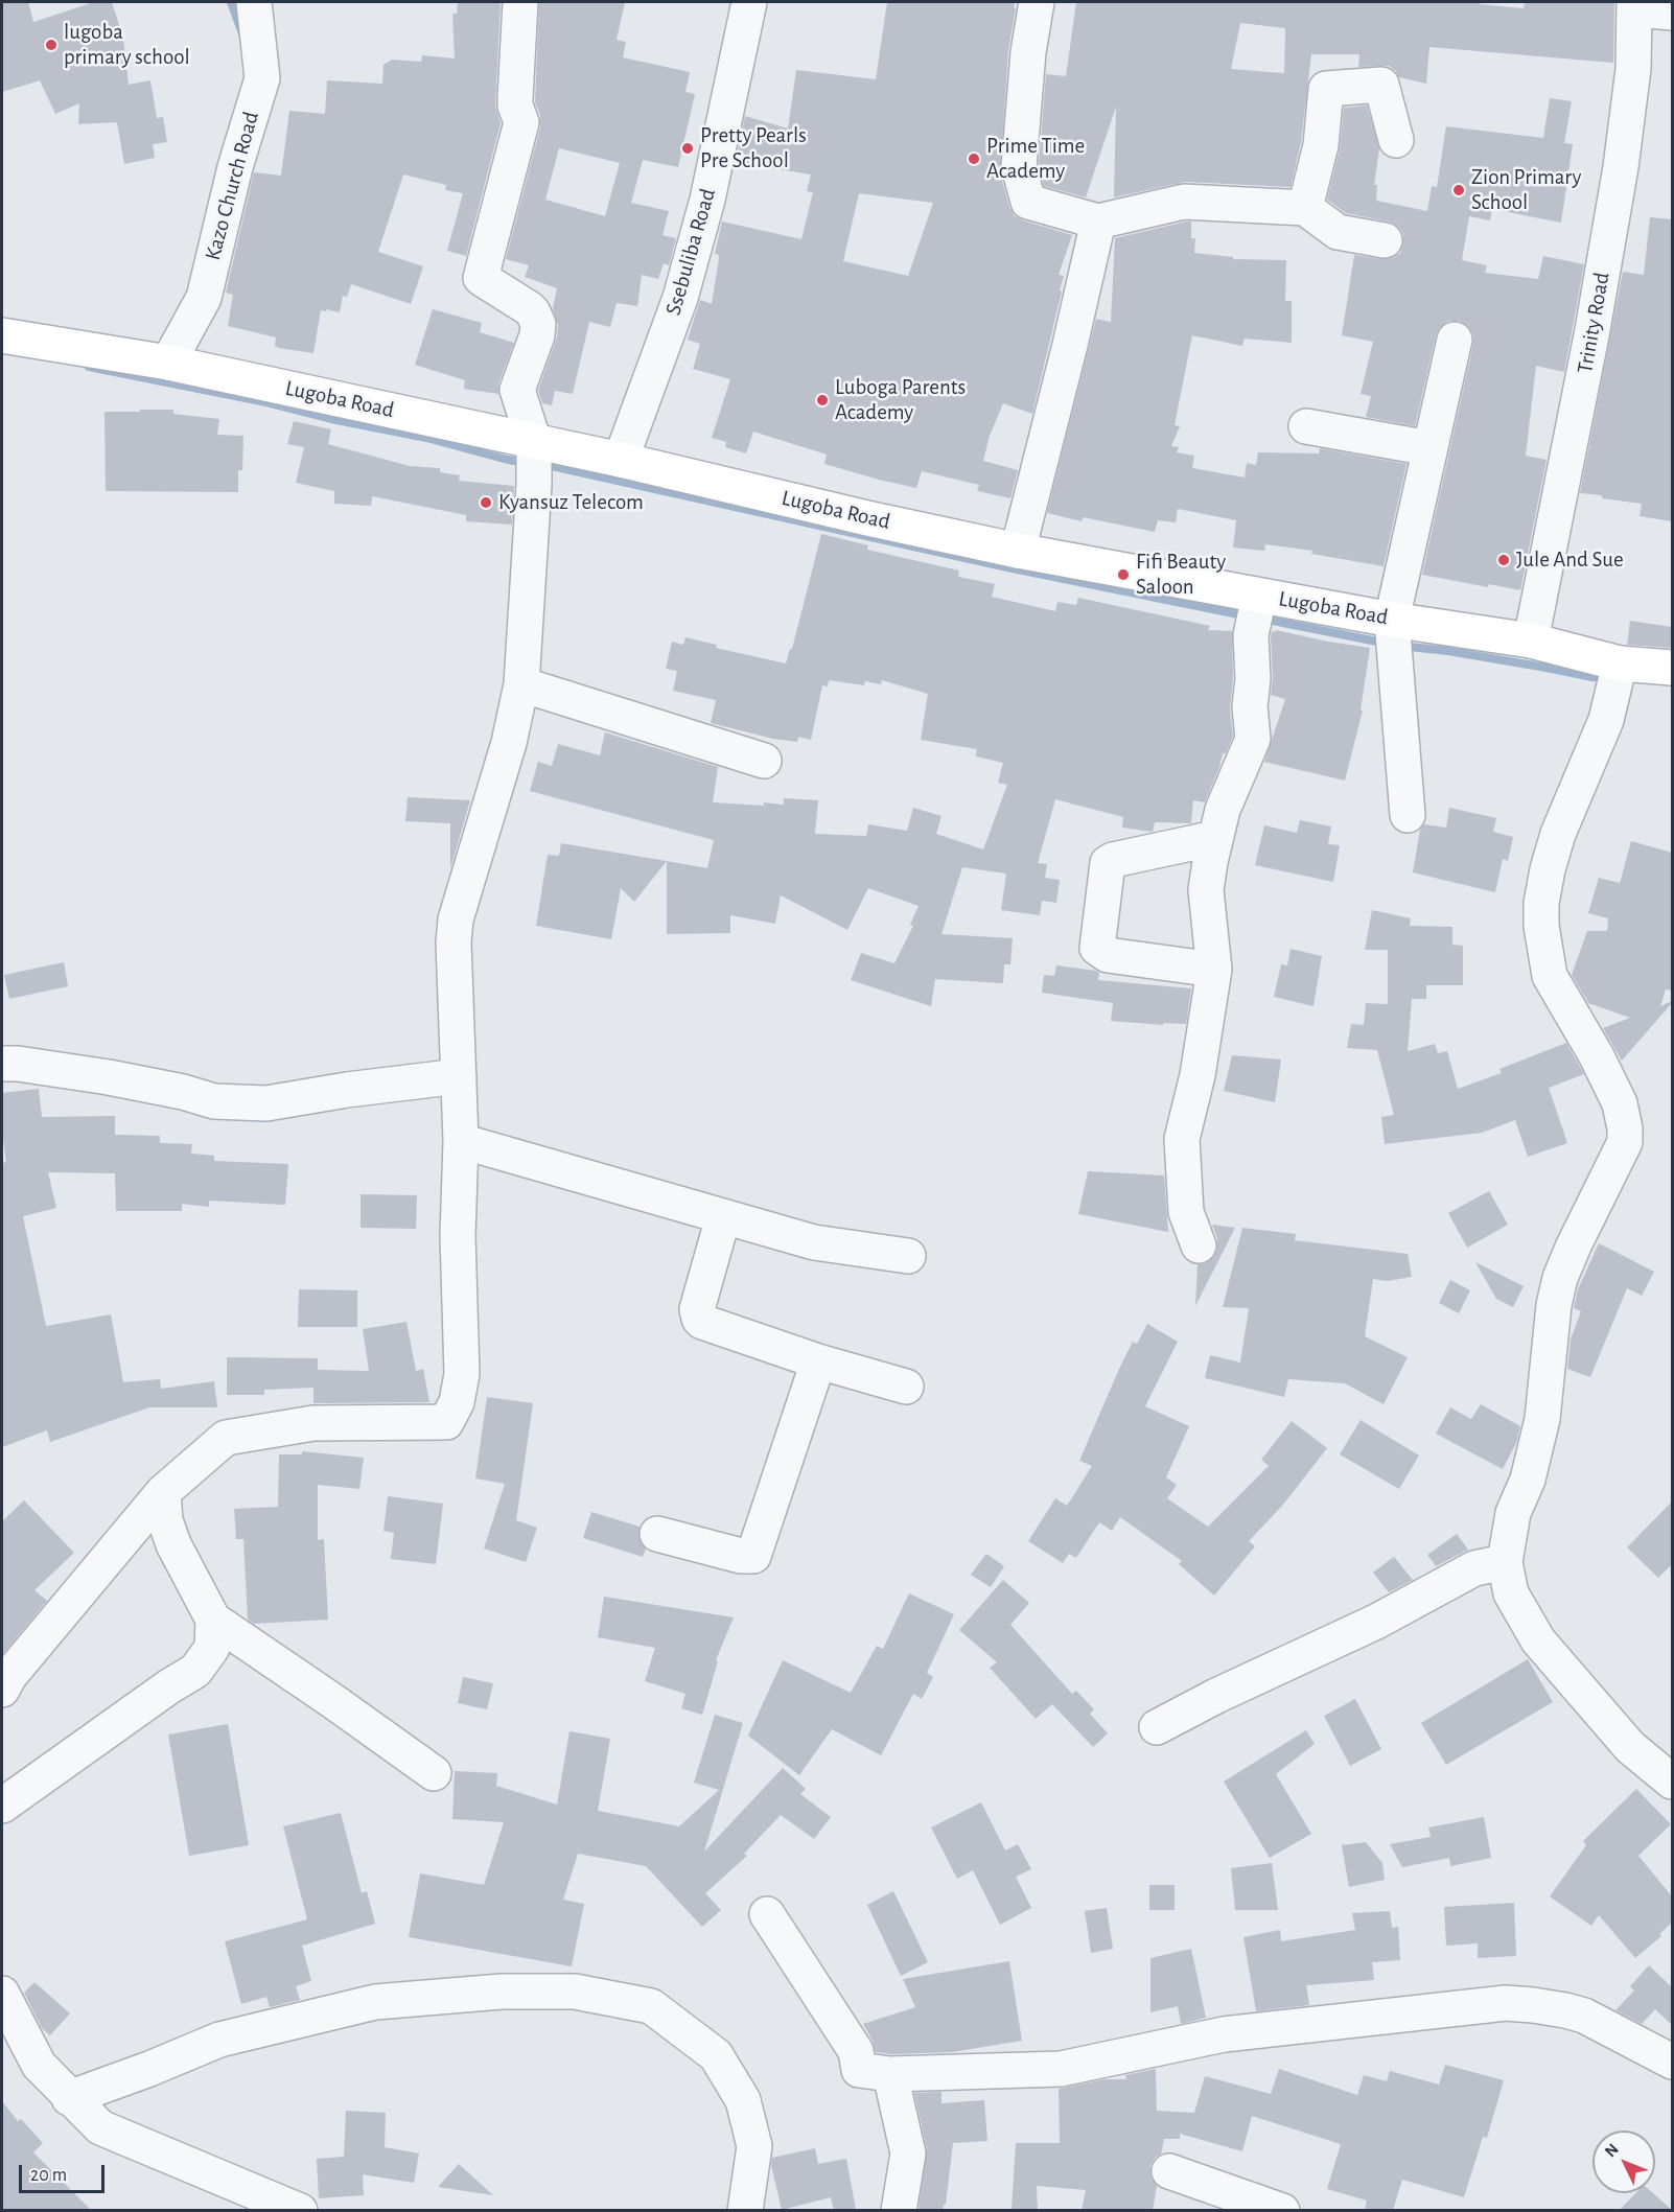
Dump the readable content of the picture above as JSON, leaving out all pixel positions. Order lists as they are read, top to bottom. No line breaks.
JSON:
{"streets":{"street":["Kazo Church Road","Ssebuliba Road","Trinity Road","Lugoba Road"]},"crossings":[["Kazo Church Road","Lugoba Road"],["Ssebuliba Road","Lugoba Road"],["Trinity Road","Lugoba Road"]],"places":["lugoba primary school","Pretty Pearls Pre School","Prime Time Academy","Zion Primary School","Luboga Parents Academy","Kyansuz Telecom","Jule And Sue","Fifi Beauty Saloon"],"scale_bar":"20 m","north":"top left"}
